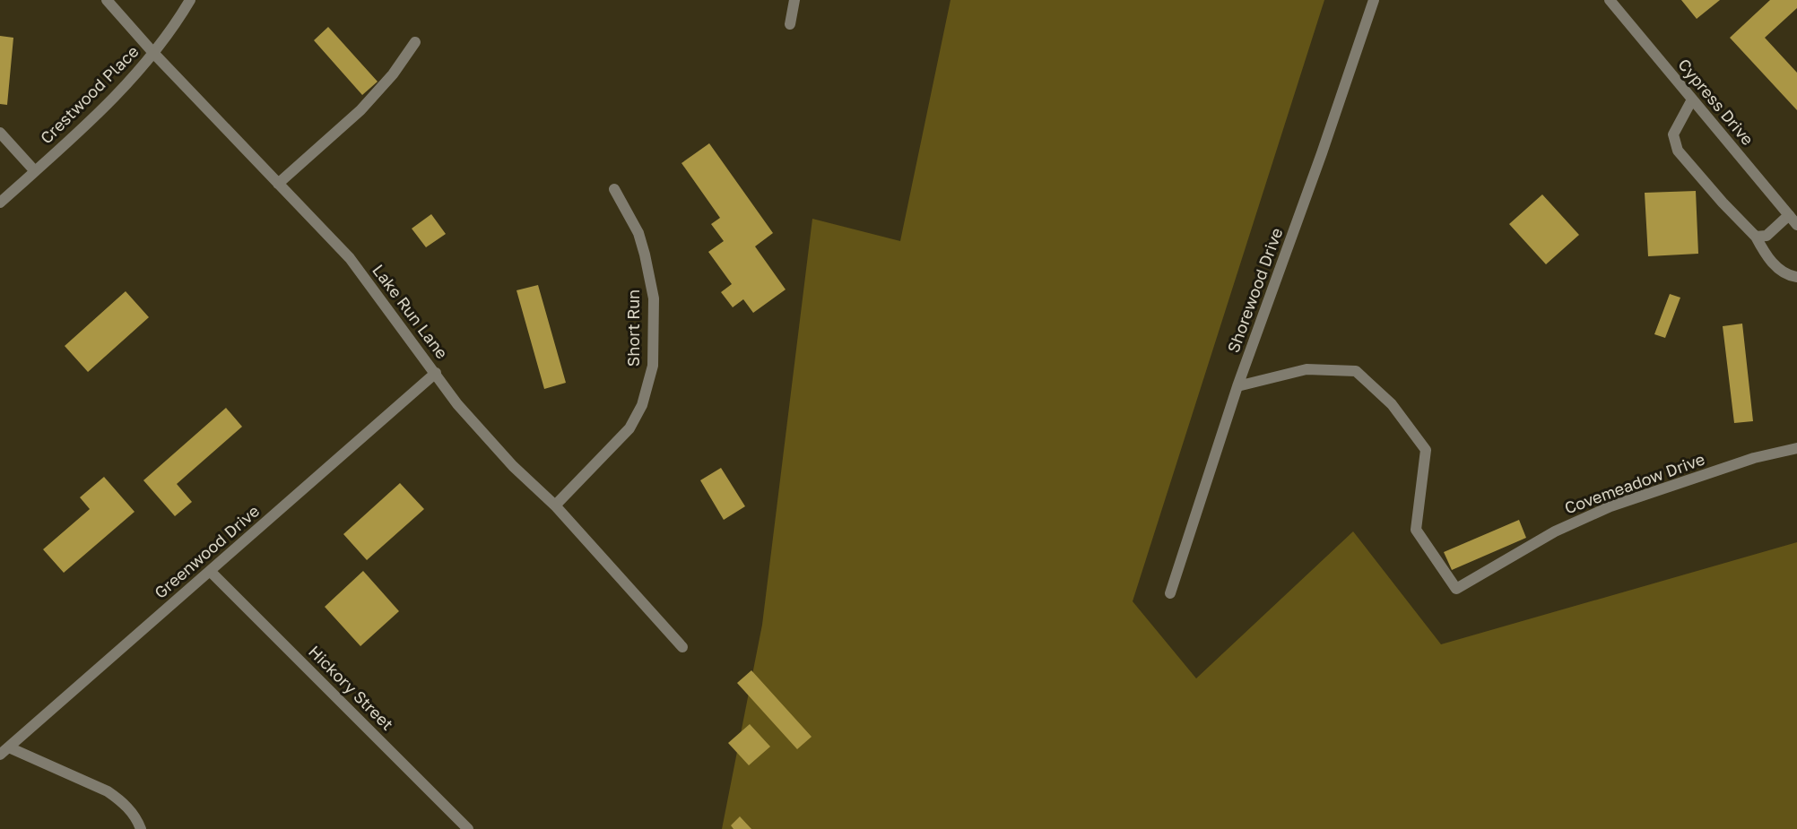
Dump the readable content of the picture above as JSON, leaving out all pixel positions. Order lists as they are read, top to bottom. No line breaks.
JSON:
{"streets":{"street":["Crestwood Place","Cypress Drive","Shorewood Drive","Lake Run Lane","Short Run","Covemeadow Drive","Greenwood Drive","Hickory Street"]},"crossings":[["Crestwood Place","Lake Run Lane"],["Shorewood Drive","Covemeadow Drive"],["Lake Run Lane","Short Run"],["Lake Run Lane","Greenwood Drive"],["Greenwood Drive","Hickory Street"]]}
